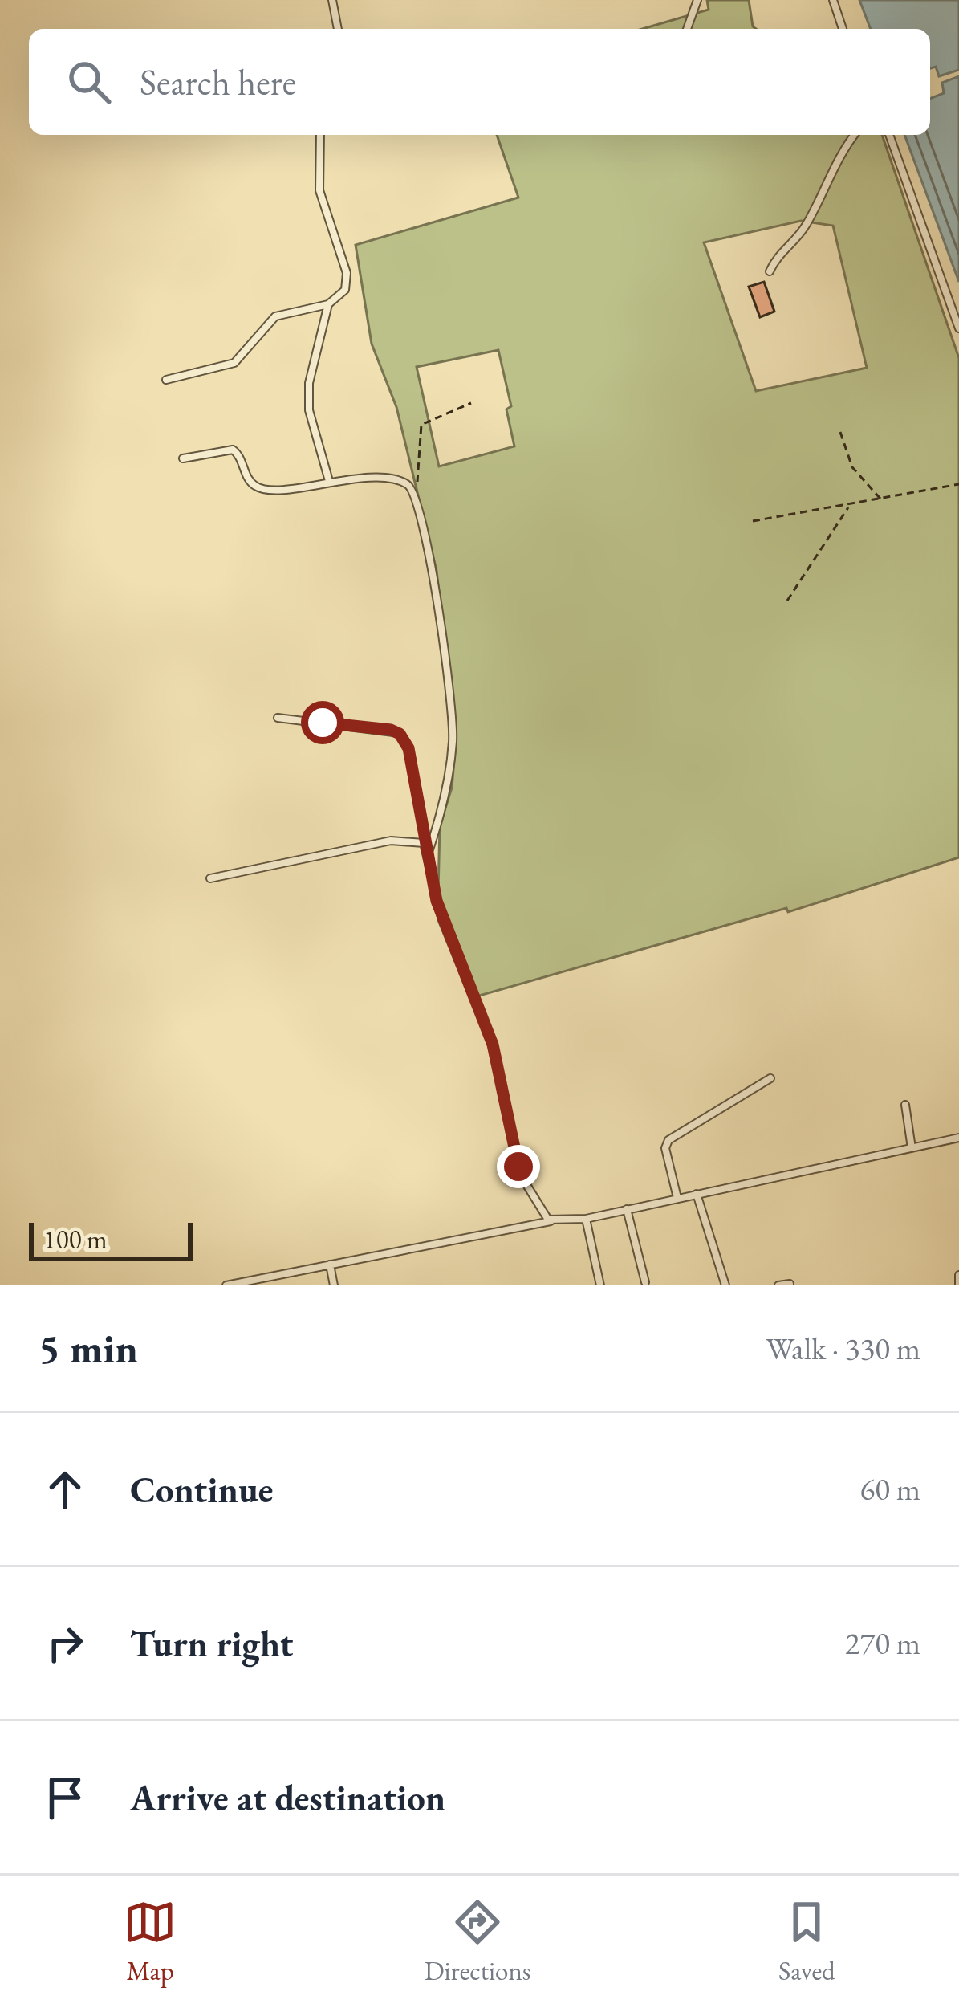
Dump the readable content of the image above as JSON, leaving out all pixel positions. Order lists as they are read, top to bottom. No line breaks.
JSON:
{"scale_bar":"100 m","page":{"search":"Search here","scale":"100 m","heading":["5 min","Walk · 330 m"],"list":[["Continue","60 m"],["Turn right","270 m"],"Arrive at destination"],"nav":["Map","Directions","Saved"]}}
